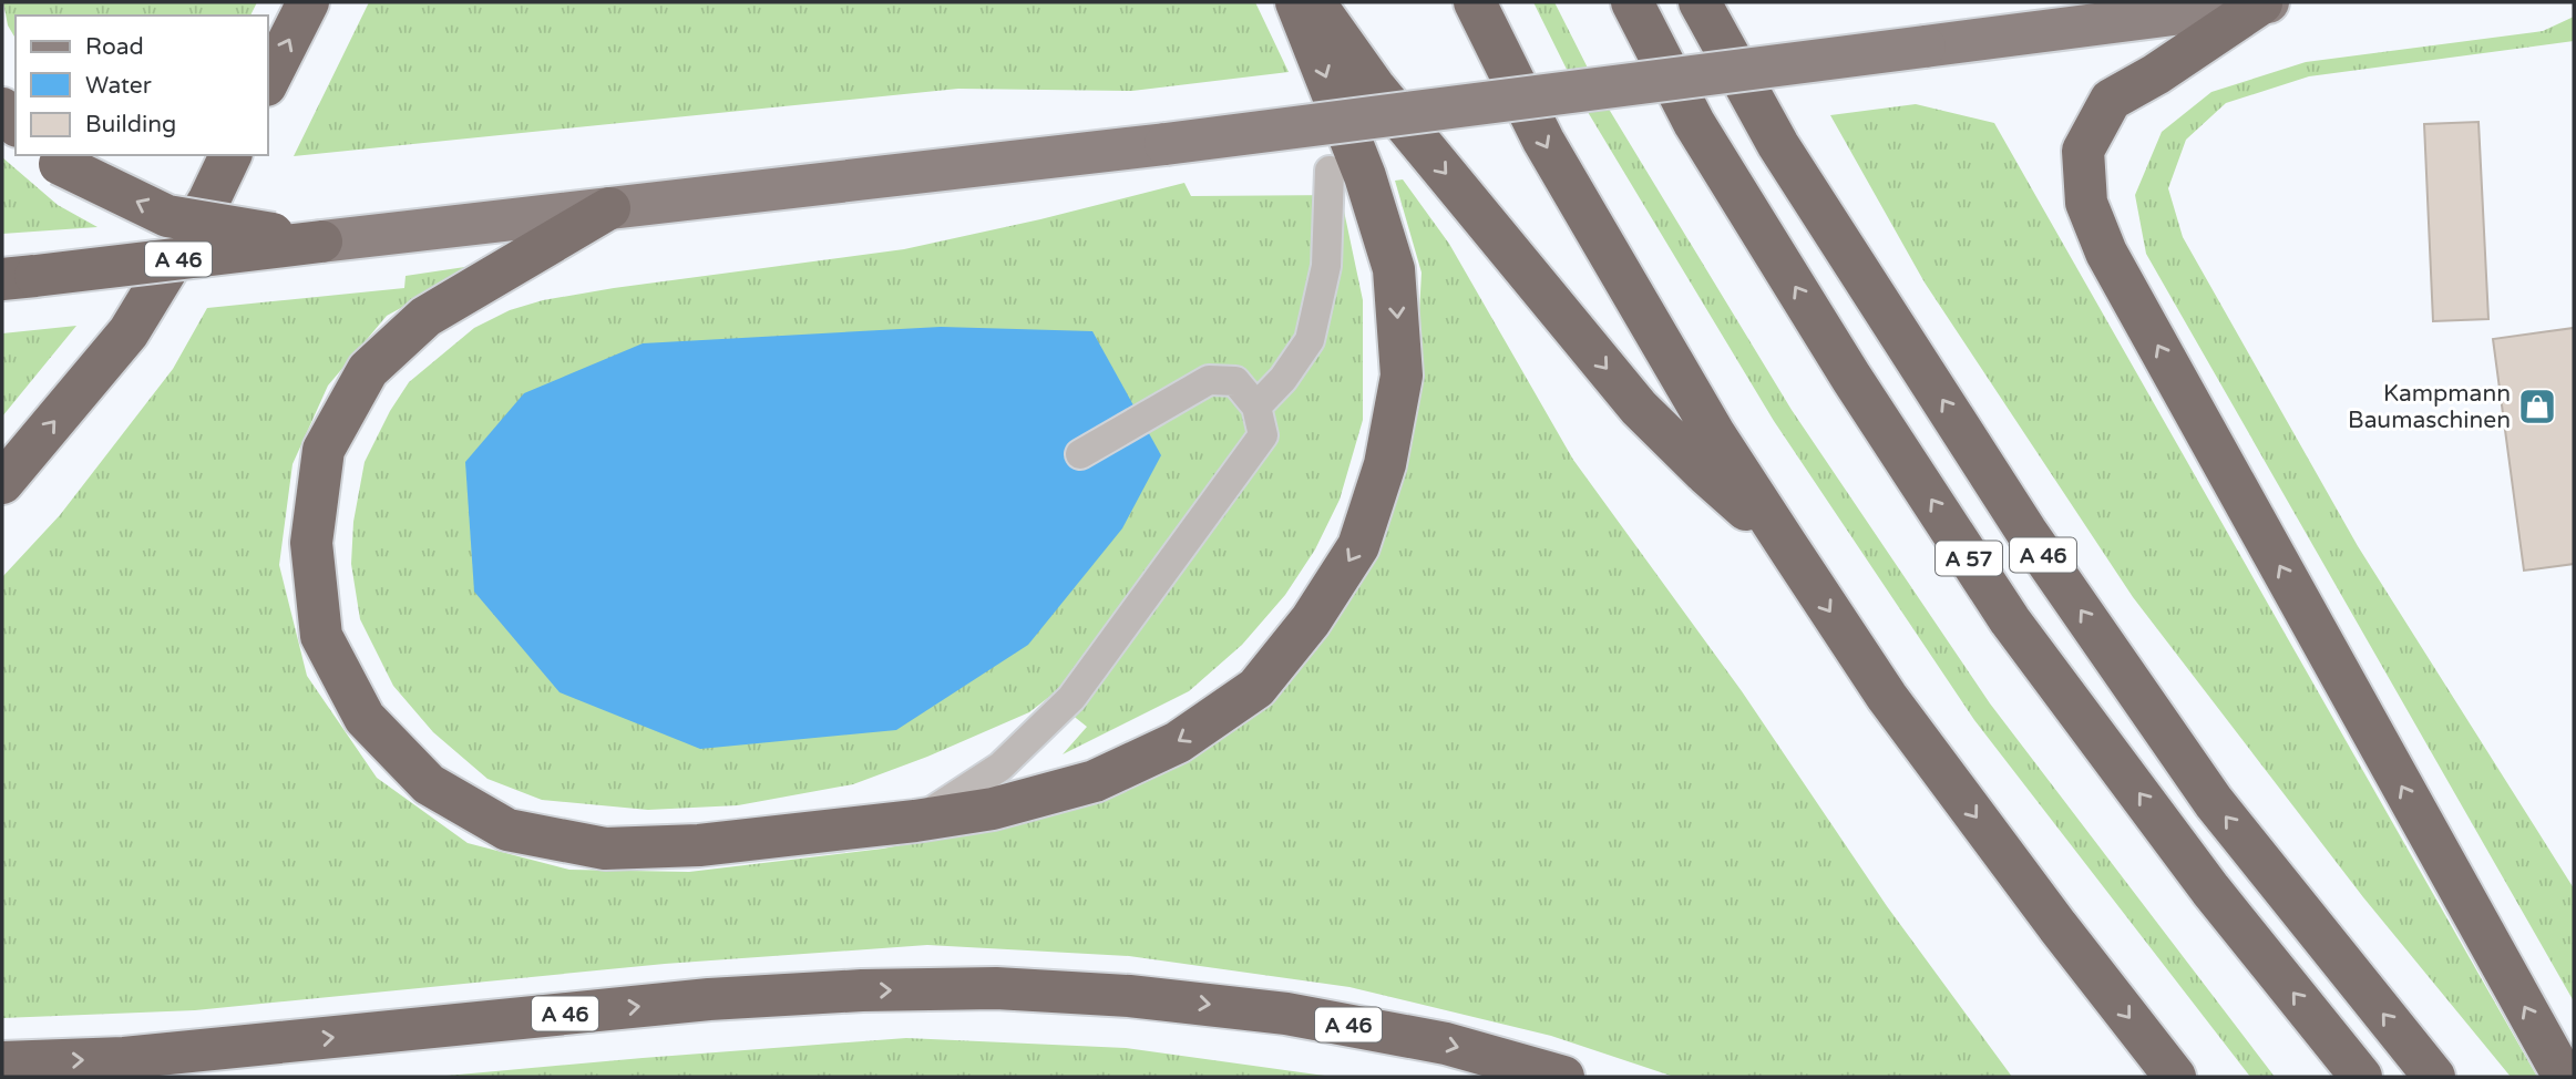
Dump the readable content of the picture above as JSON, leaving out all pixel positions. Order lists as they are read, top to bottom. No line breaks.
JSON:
{"streets":{"highway":["A 46","A 57"]},"places":{"shop":["Kampmann Baumaschinen"]},"legend":["Road","Water","Building"]}
